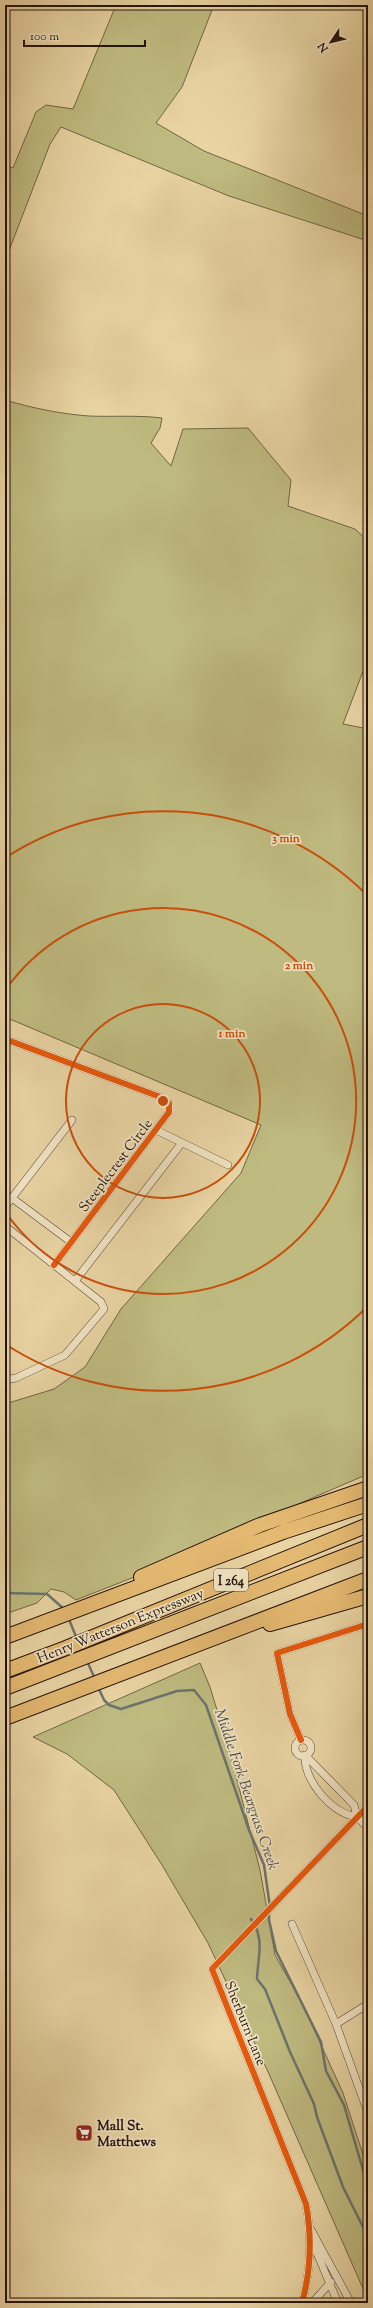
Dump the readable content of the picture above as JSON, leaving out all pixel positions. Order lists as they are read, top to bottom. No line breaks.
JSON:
{"streets":{"highway":["I 264","Henry Watterson Expressway"],"street":["Steeplecrest Circle","Sherburn Lane"]},"water":["Middle Fork Beargrass Creek"],"places":{"supermarket":["Mall St. Matthews"]},"scale_bar":"100 m","north":"bottom left","rings":["3 min","2 min","1 min"]}
